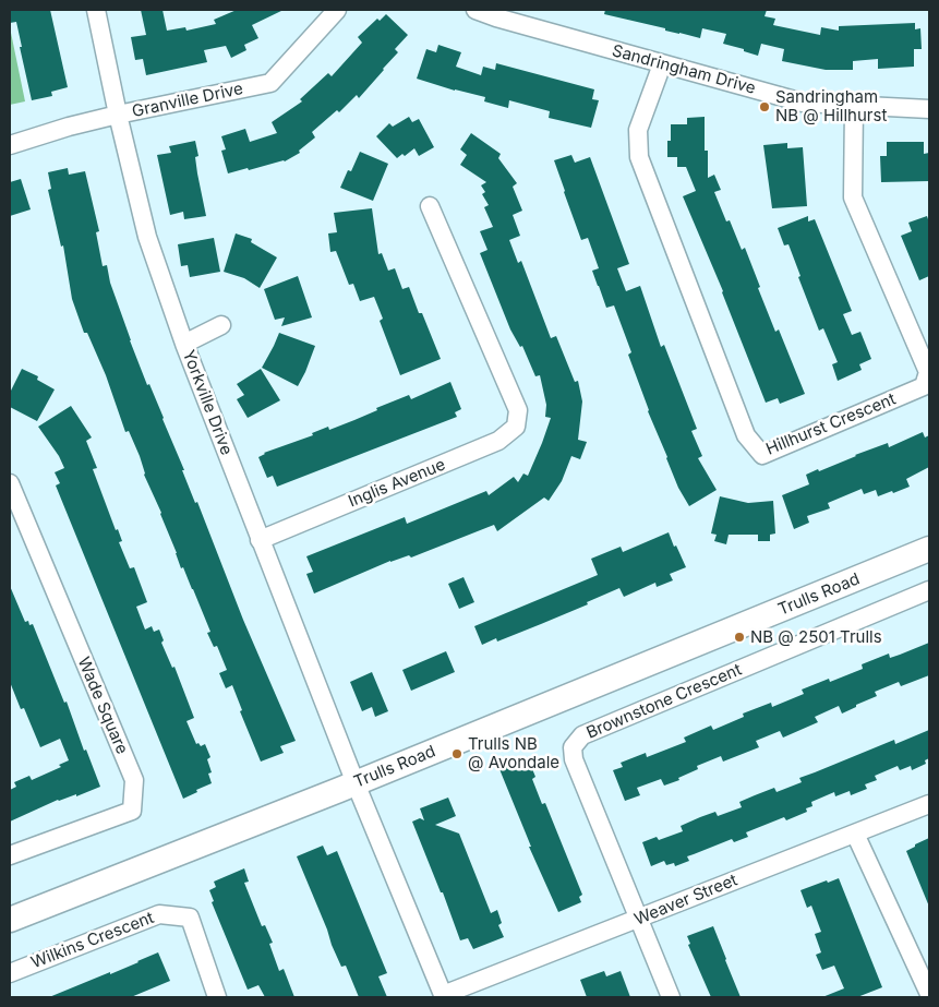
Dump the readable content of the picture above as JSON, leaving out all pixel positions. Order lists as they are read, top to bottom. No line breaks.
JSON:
{"streets":{"street":["Sandringham Drive","Granville Drive","Yorkville Drive","Hillhurst Crescent","Inglis Avenue","Trulls Road","Brownstone Crescent","Wade Square","Weaver Street","Wilkins Crescent"]},"crossings":[["Sandringham Drive","Hillhurst Crescent"],["Granville Drive","Yorkville Drive"],["Yorkville Drive","Inglis Avenue"],["Yorkville Drive","Trulls Road"],["Yorkville Drive","Weaver Street"],["Brownstone Crescent","Weaver Street"]],"places":["Sandringham NB @ Hillhurst","NB @ 2501 Trulls","Trulls NB @ Avondale"]}
